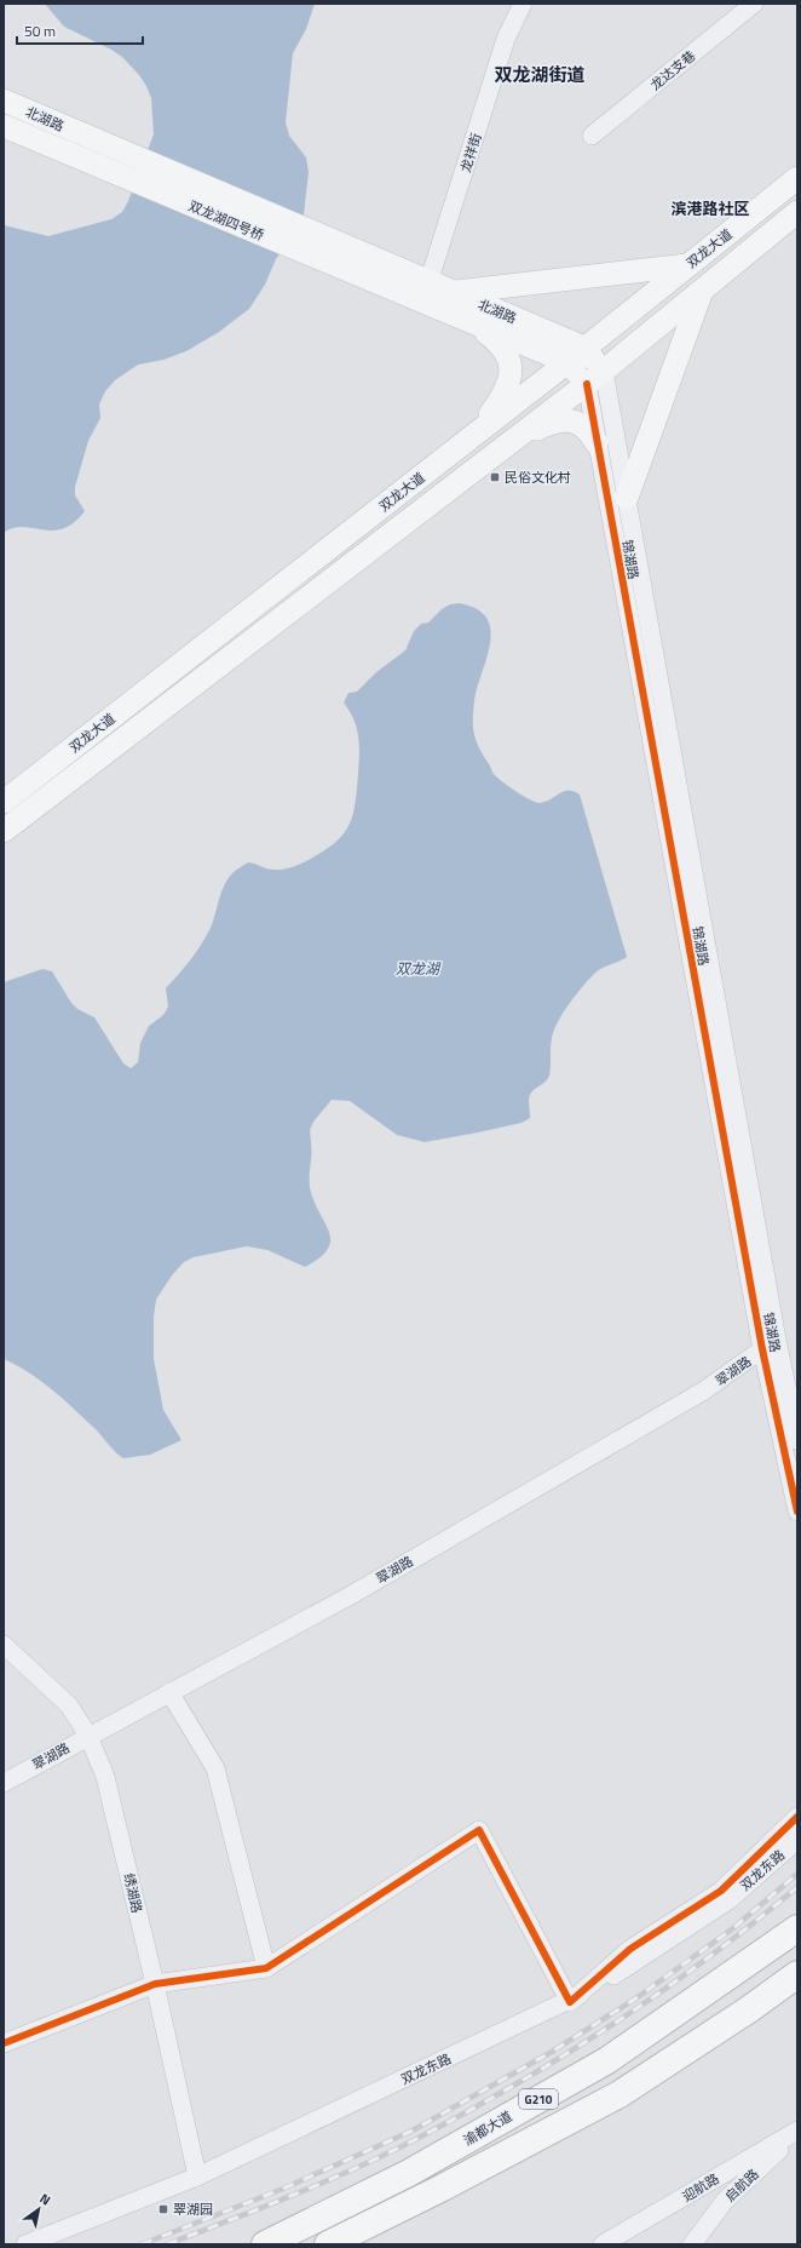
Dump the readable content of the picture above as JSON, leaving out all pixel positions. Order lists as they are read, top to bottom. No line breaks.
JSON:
{"streets":{"highway":["G210","渝都大道"],"main road":["北湖路","双龙湖四号桥","双龙大道"],"street":["龙达支巷","龙祥街","锦湖路","翠湖路","双龙东路","绣湖路","启航路","迎航路"]},"crossings":[["北湖路","龙祥街"],["北湖路","双龙湖四号桥"],["北湖路","双龙大道"],["北湖路","锦湖路"],["双龙大道","锦湖路"],["锦湖路","翠湖路"],["翠湖路","绣湖路"],["双龙东路","绣湖路"],["启航路","迎航路"]],"districts":["双龙湖街道","滨港路社区"],"water":["双龙湖"],"places":{"transit":["民俗文化村","翠湖园"]},"scale_bar":"50 m","north":"top right"}
